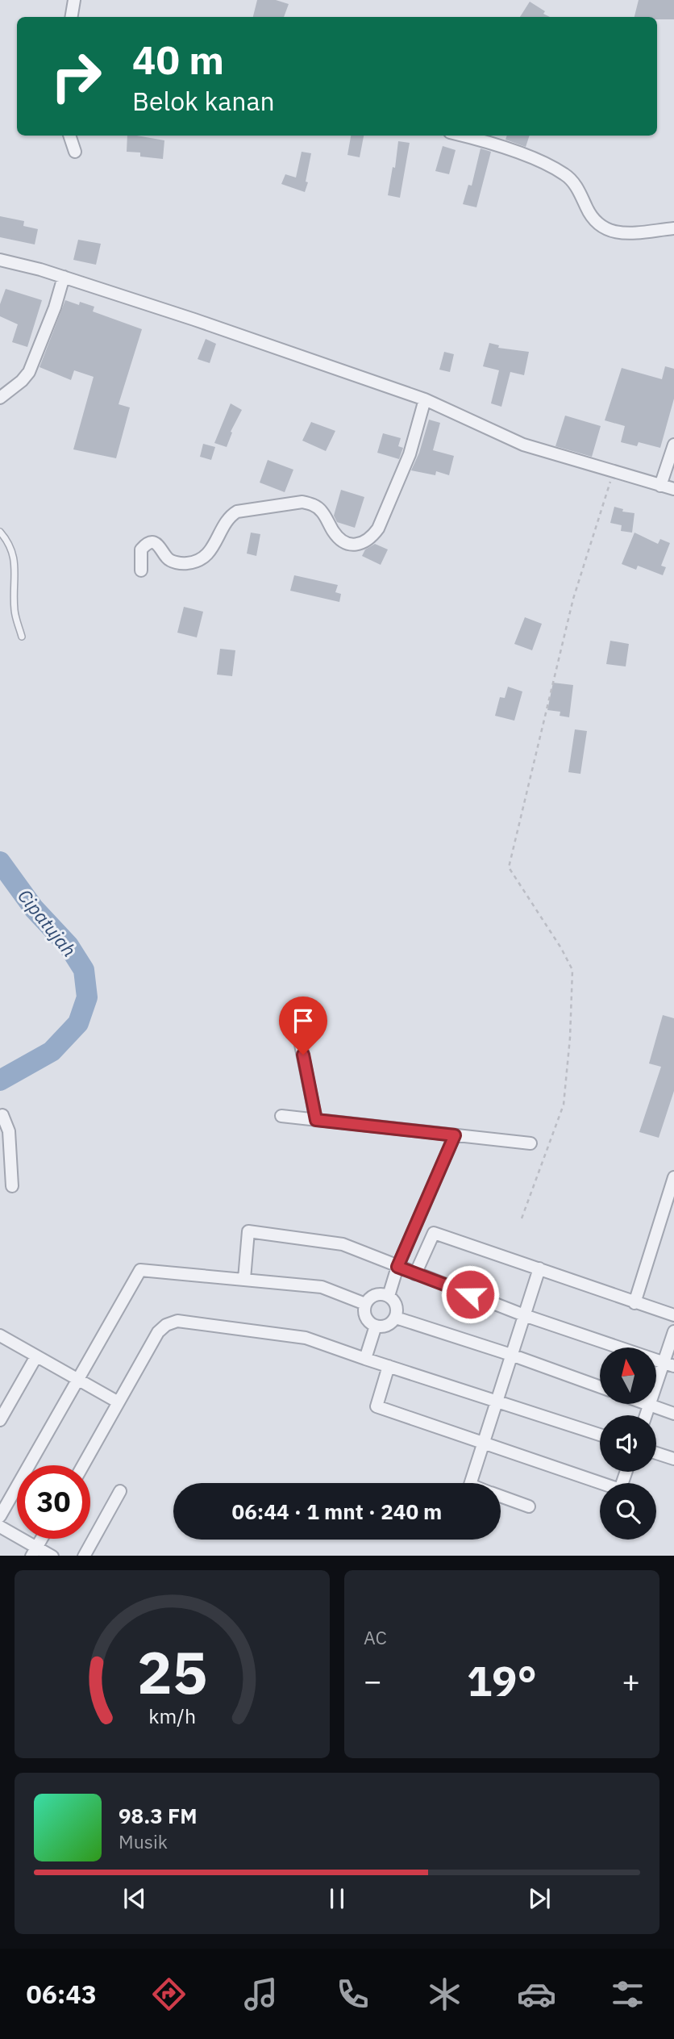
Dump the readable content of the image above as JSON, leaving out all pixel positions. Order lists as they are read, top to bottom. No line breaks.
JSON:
{"water":["Cipatujah"],"north":"top","page":{"turn":["40 m","Belok kanan"],"limit":"30","trip":"06:44 · 1 mnt · 240 m","tile":"AC","heat":["−","19°","+"],"song":["98.3 FM","Musik"],"tabs":"06:43","gauge":["25","km/h"]}}
